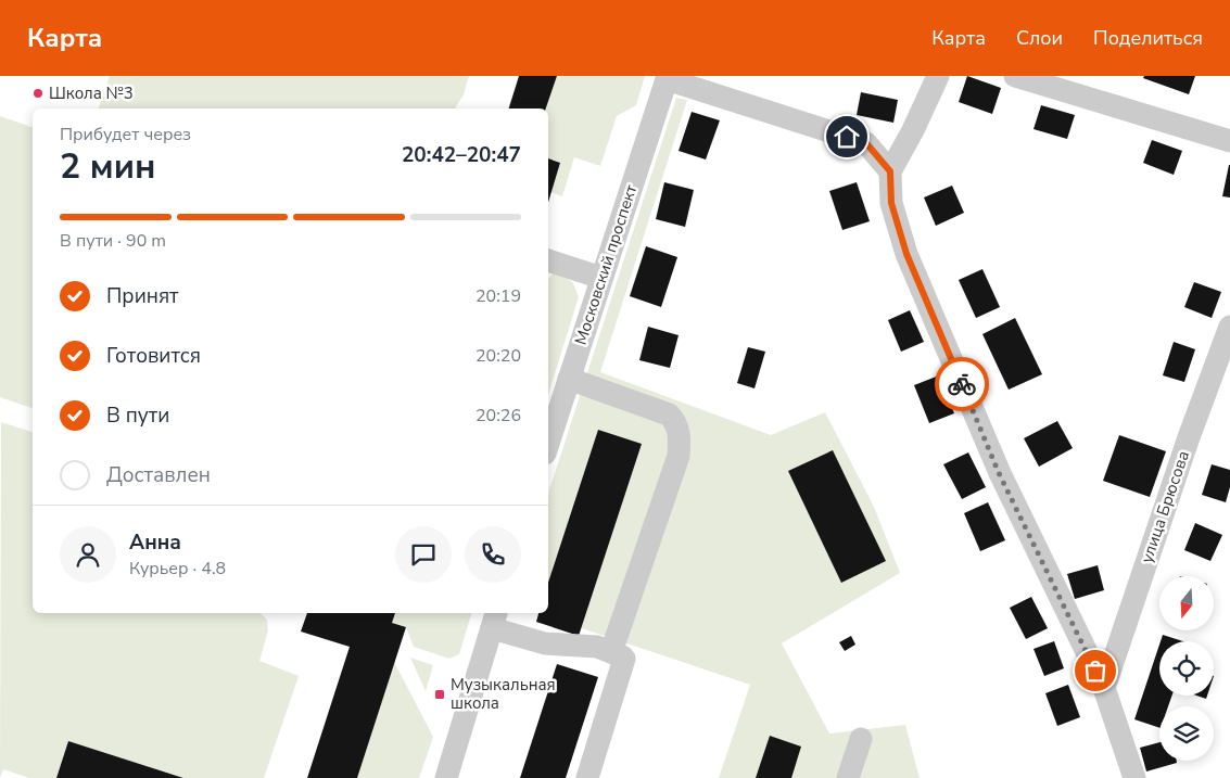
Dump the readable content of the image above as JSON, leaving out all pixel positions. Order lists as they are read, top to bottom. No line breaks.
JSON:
{"streets":{"street":["Московский проспект","улица Брюсова"]},"places":{"other":["Школа №3"],"transit":["Музыкальная школа"]},"north":"bottom","page":{"header":"Карта","nav":["Карта","Слои","Поделиться"],"heading":["2 мин","Прибудет через","20:42–20:47"],"panel":["Анна","Курьер · 4.8"],"bar":"В пути · 90 m","list":[["Принят","20:19"],["Готовится","20:20"],["В пути","20:26"],"Доставлен"]}}
